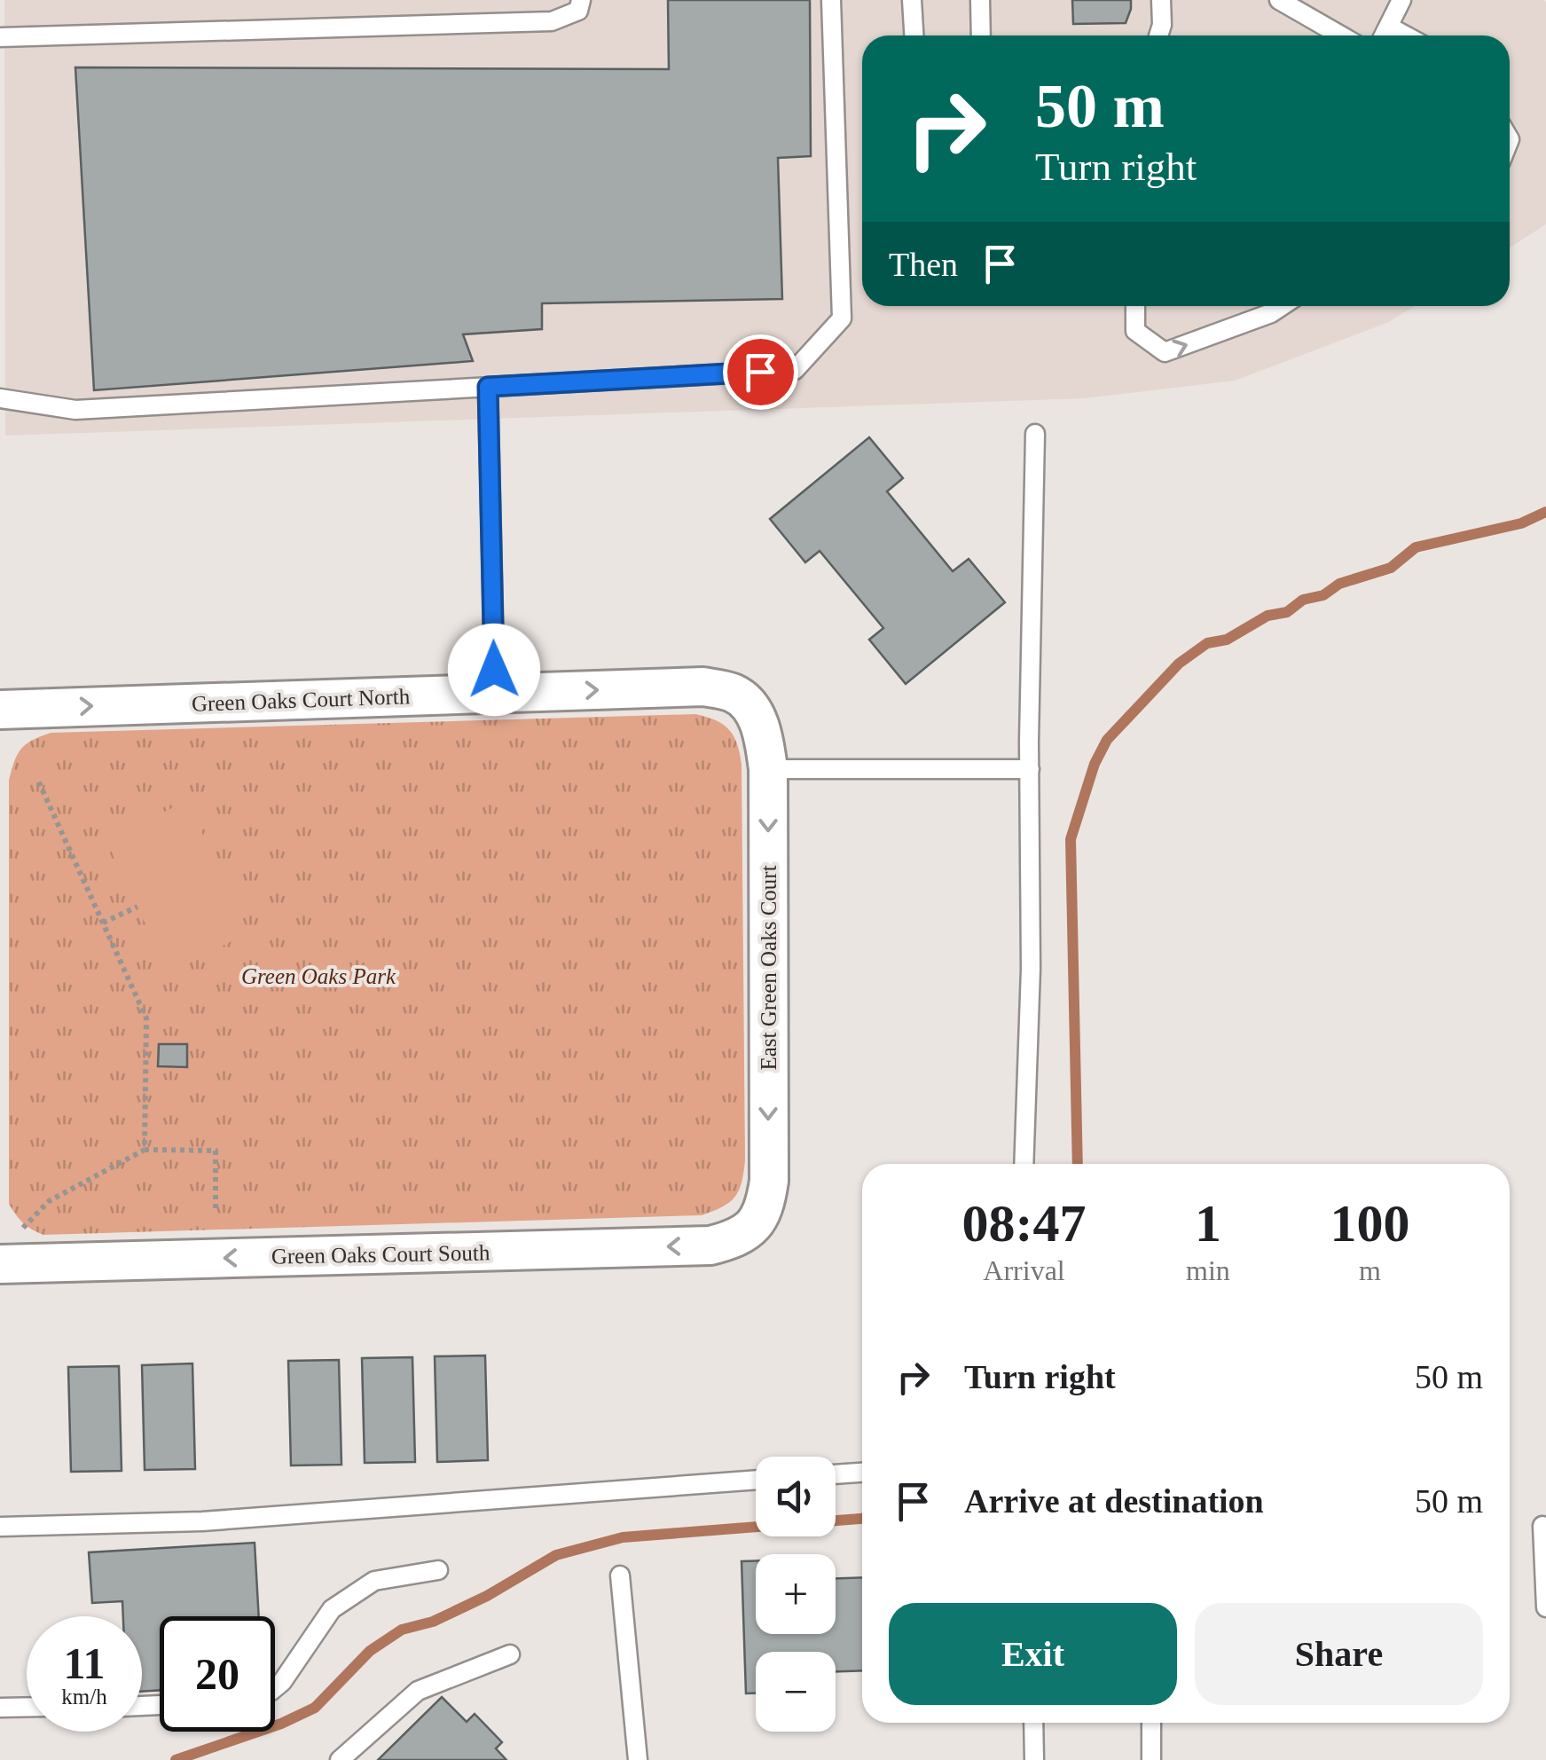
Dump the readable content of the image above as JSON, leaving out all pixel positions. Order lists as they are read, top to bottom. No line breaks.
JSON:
{"streets":{"street":["Green Oaks Court North","East Green Oaks Court","Green Oaks Court South"]},"crossings":[["Green Oaks Court North","East Green Oaks Court"],["East Green Oaks Court","Green Oaks Court South"]],"one_way":["Green Oaks Court North","East Green Oaks Court","Green Oaks Court South"],"parks":["Green Oaks Park"],"page":{"turn":["50 m","Turn right"],"then":"Then","eta":["08:47","Arrival","1","min","100","m"],"list":[{"name":"Turn right","value":"50 m"},{"name":"Arrive at destination","value":"50 m"}],"map_buttons":["+","−"],"buttons":["Exit","Share"],"speed":"11 km/h","limit":"20"}}
